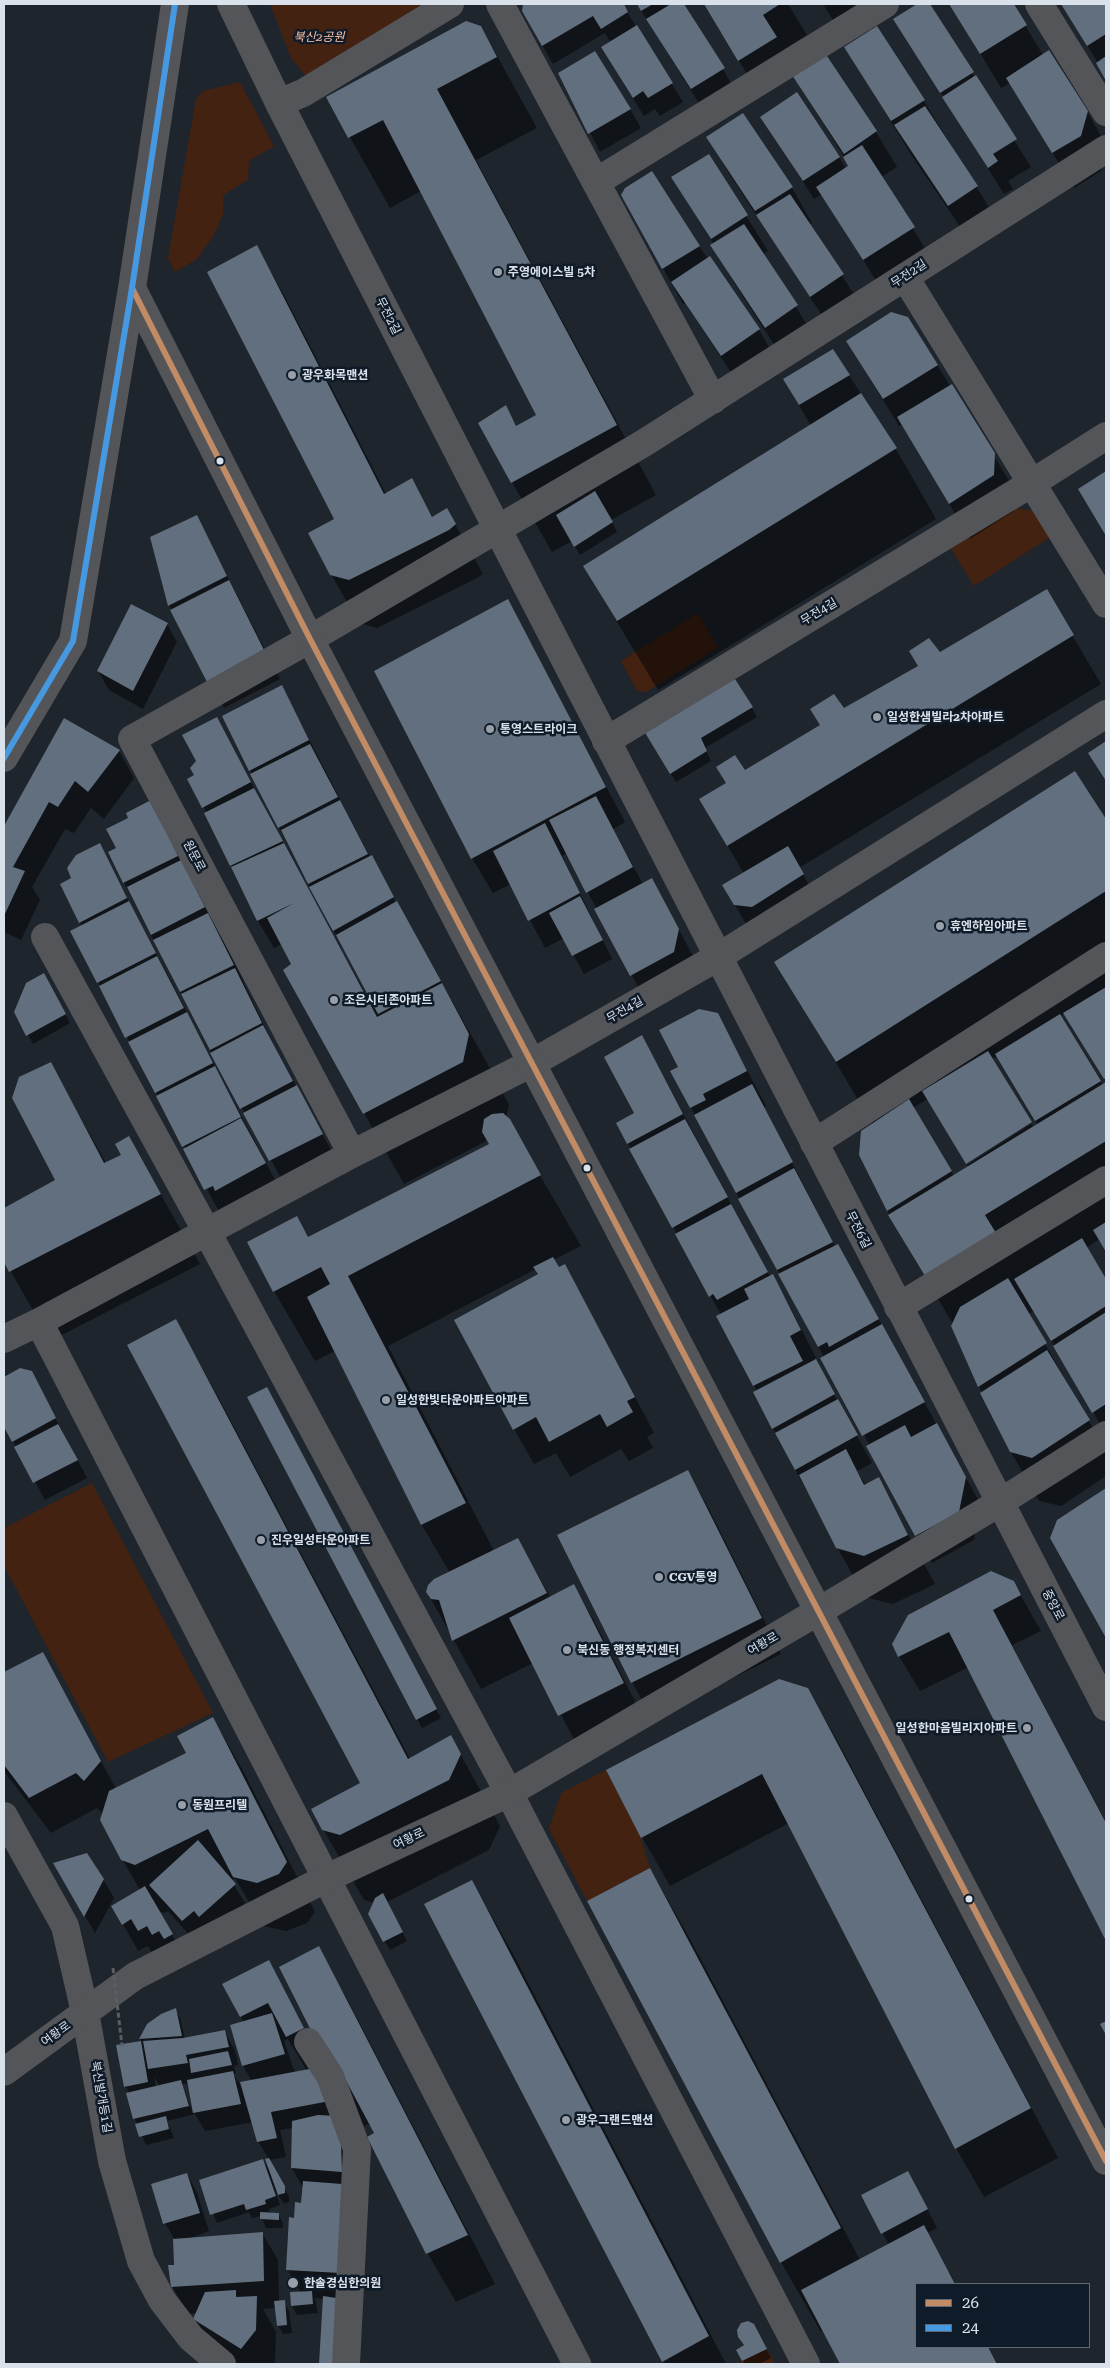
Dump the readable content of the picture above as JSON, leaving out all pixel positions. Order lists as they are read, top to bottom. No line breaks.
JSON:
{"streets":{"street":["무전2길","무전4길","원문로","무전6길","중앙로","여황로","북신발개등1길"]},"crossings":[["무전2길","원문로"],["무전4길","원문로"],["무전4길","무전6길"],["무전6길","중앙로"],["여황로","북신발개등1길"]],"parks":["북신2공원"],"places":["주영에이스빌 5차","광우화목맨션","일성한샘빌라2차아파트","통영스트라이크","휴엔하임아파트","조은시티존아파트","일성한빛타운아파트아파트","진우일성타운아파트","CGV통영","북신동 행정복지센터","일성한마음빌리지아파트","동원프리텔","광우그랜드맨션","한솔경심한의원"],"lines":["transit line 24","transit line 26"],"legend":["26","24"]}
